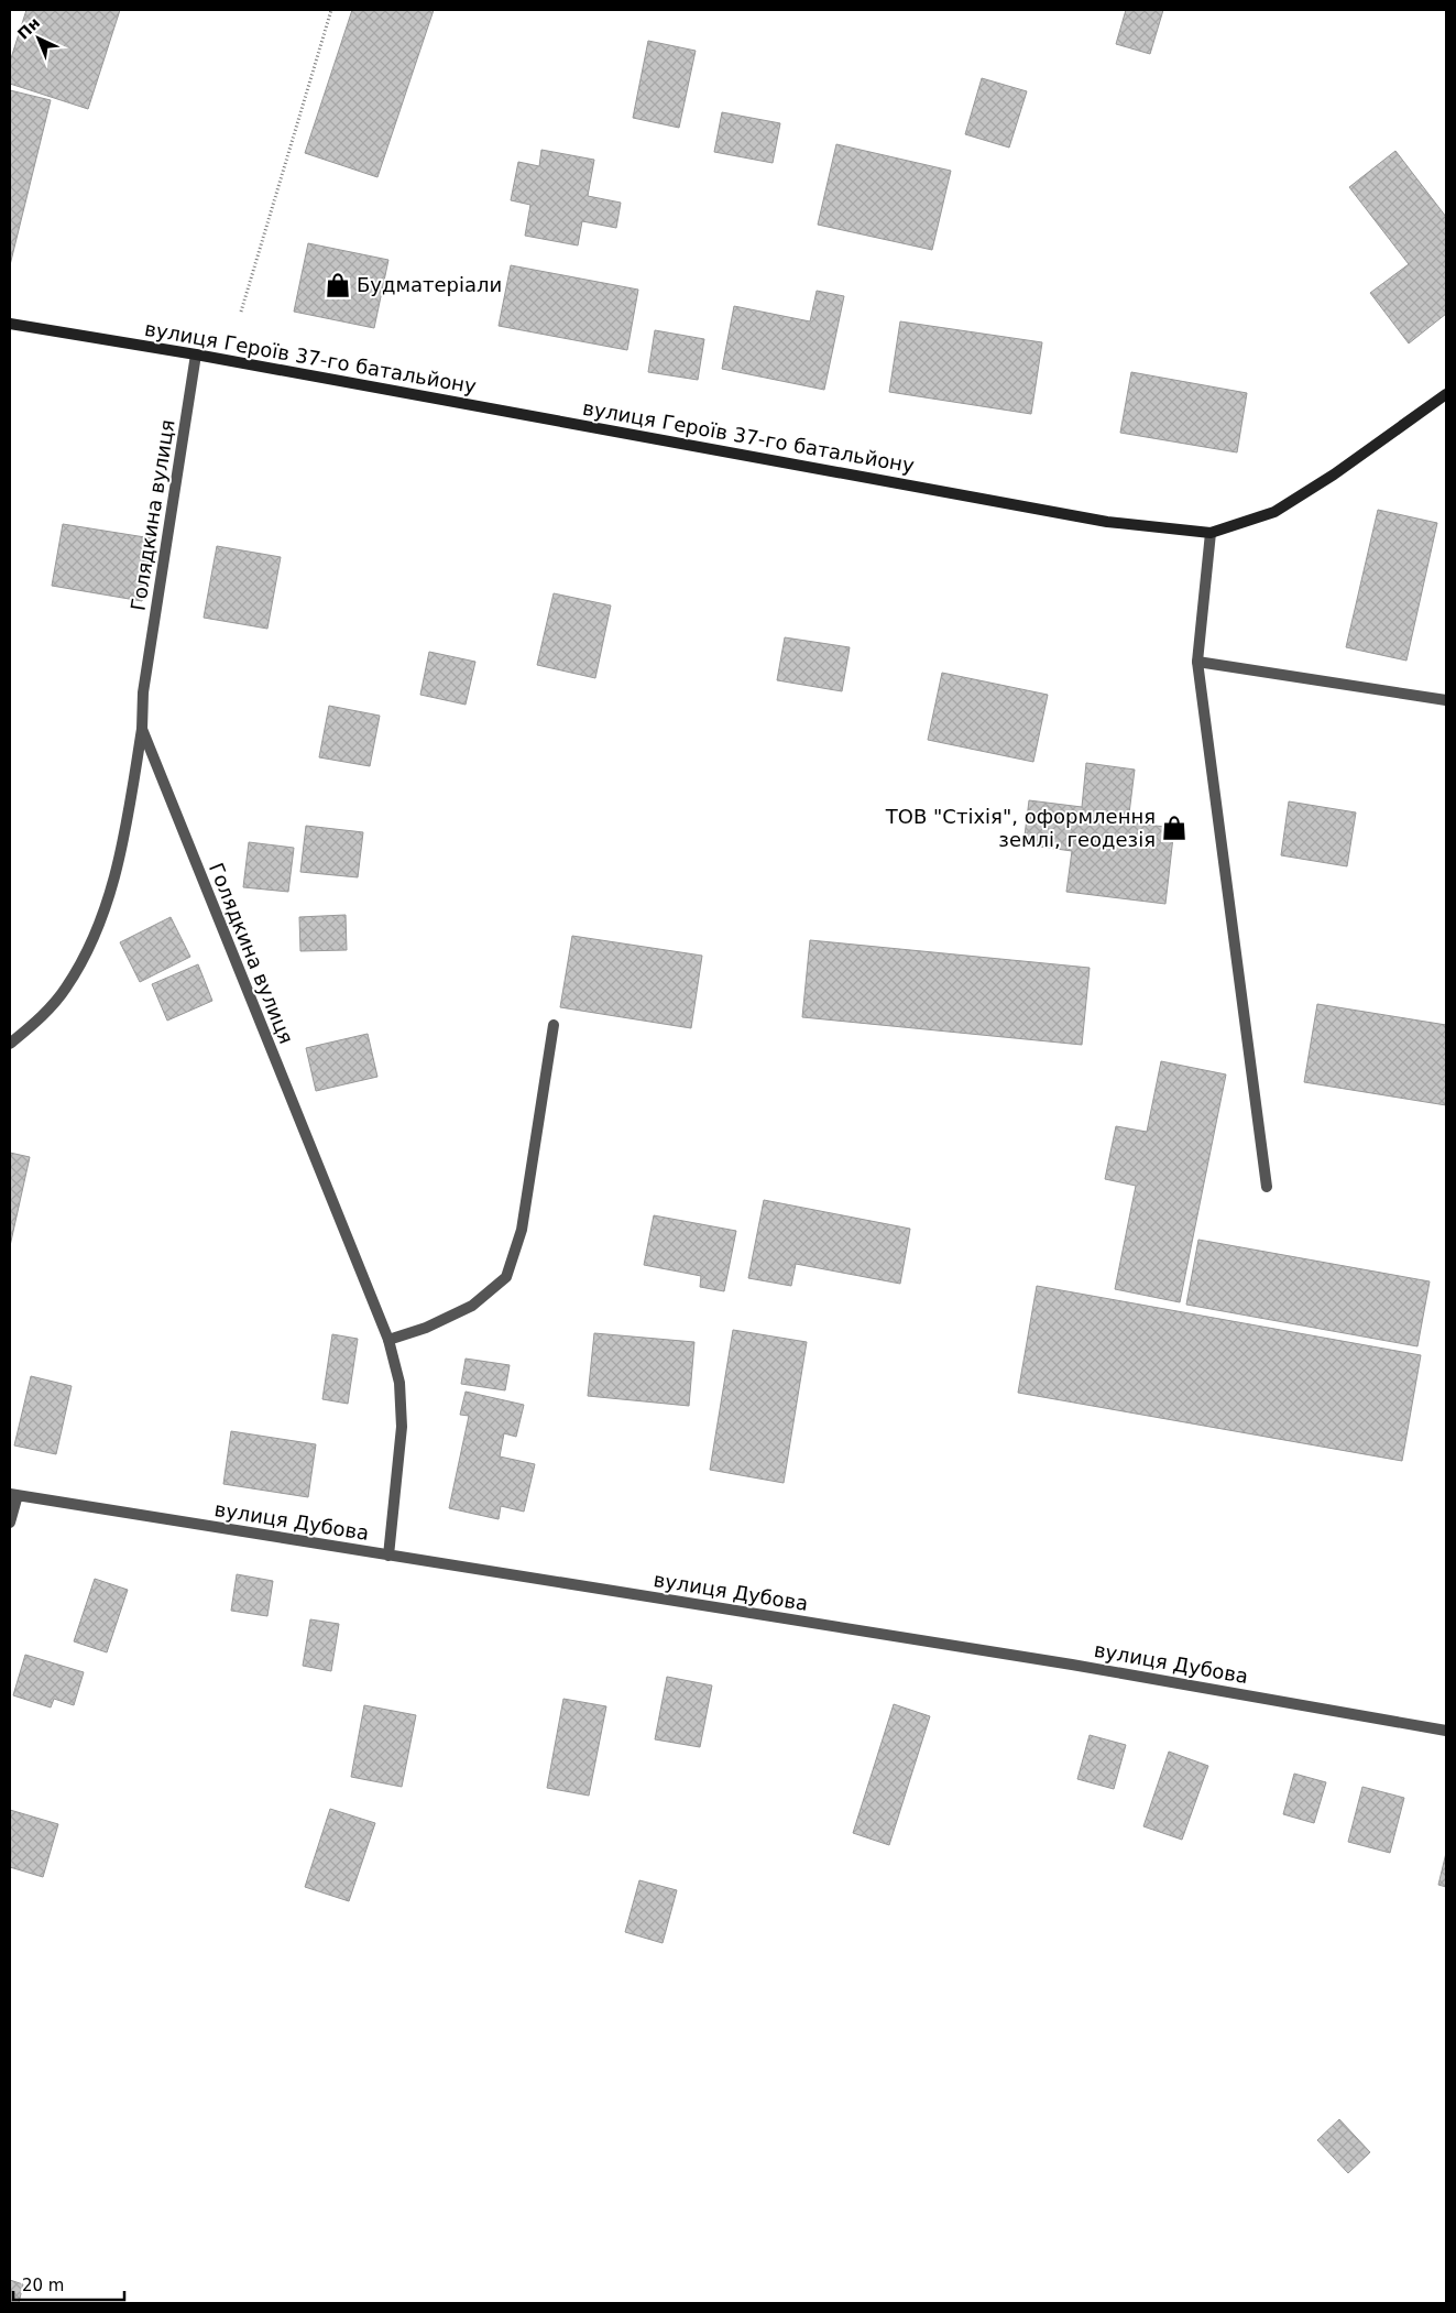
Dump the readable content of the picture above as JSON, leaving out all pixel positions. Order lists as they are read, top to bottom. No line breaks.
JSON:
{"streets":{"street":["вулиця Героїв 37-го батальйону","Голядкина вулиця","вулиця Дубова"]},"crossings":[["вулиця Героїв 37-го батальйону","Голядкина вулиця"],["Голядкина вулиця","вулиця Дубова"]],"places":{"shop":["Будматеріали","ТОВ \"Стіхія\", оформлення землі, геодезія"]},"scale_bar":"20 m","north":"top left"}
